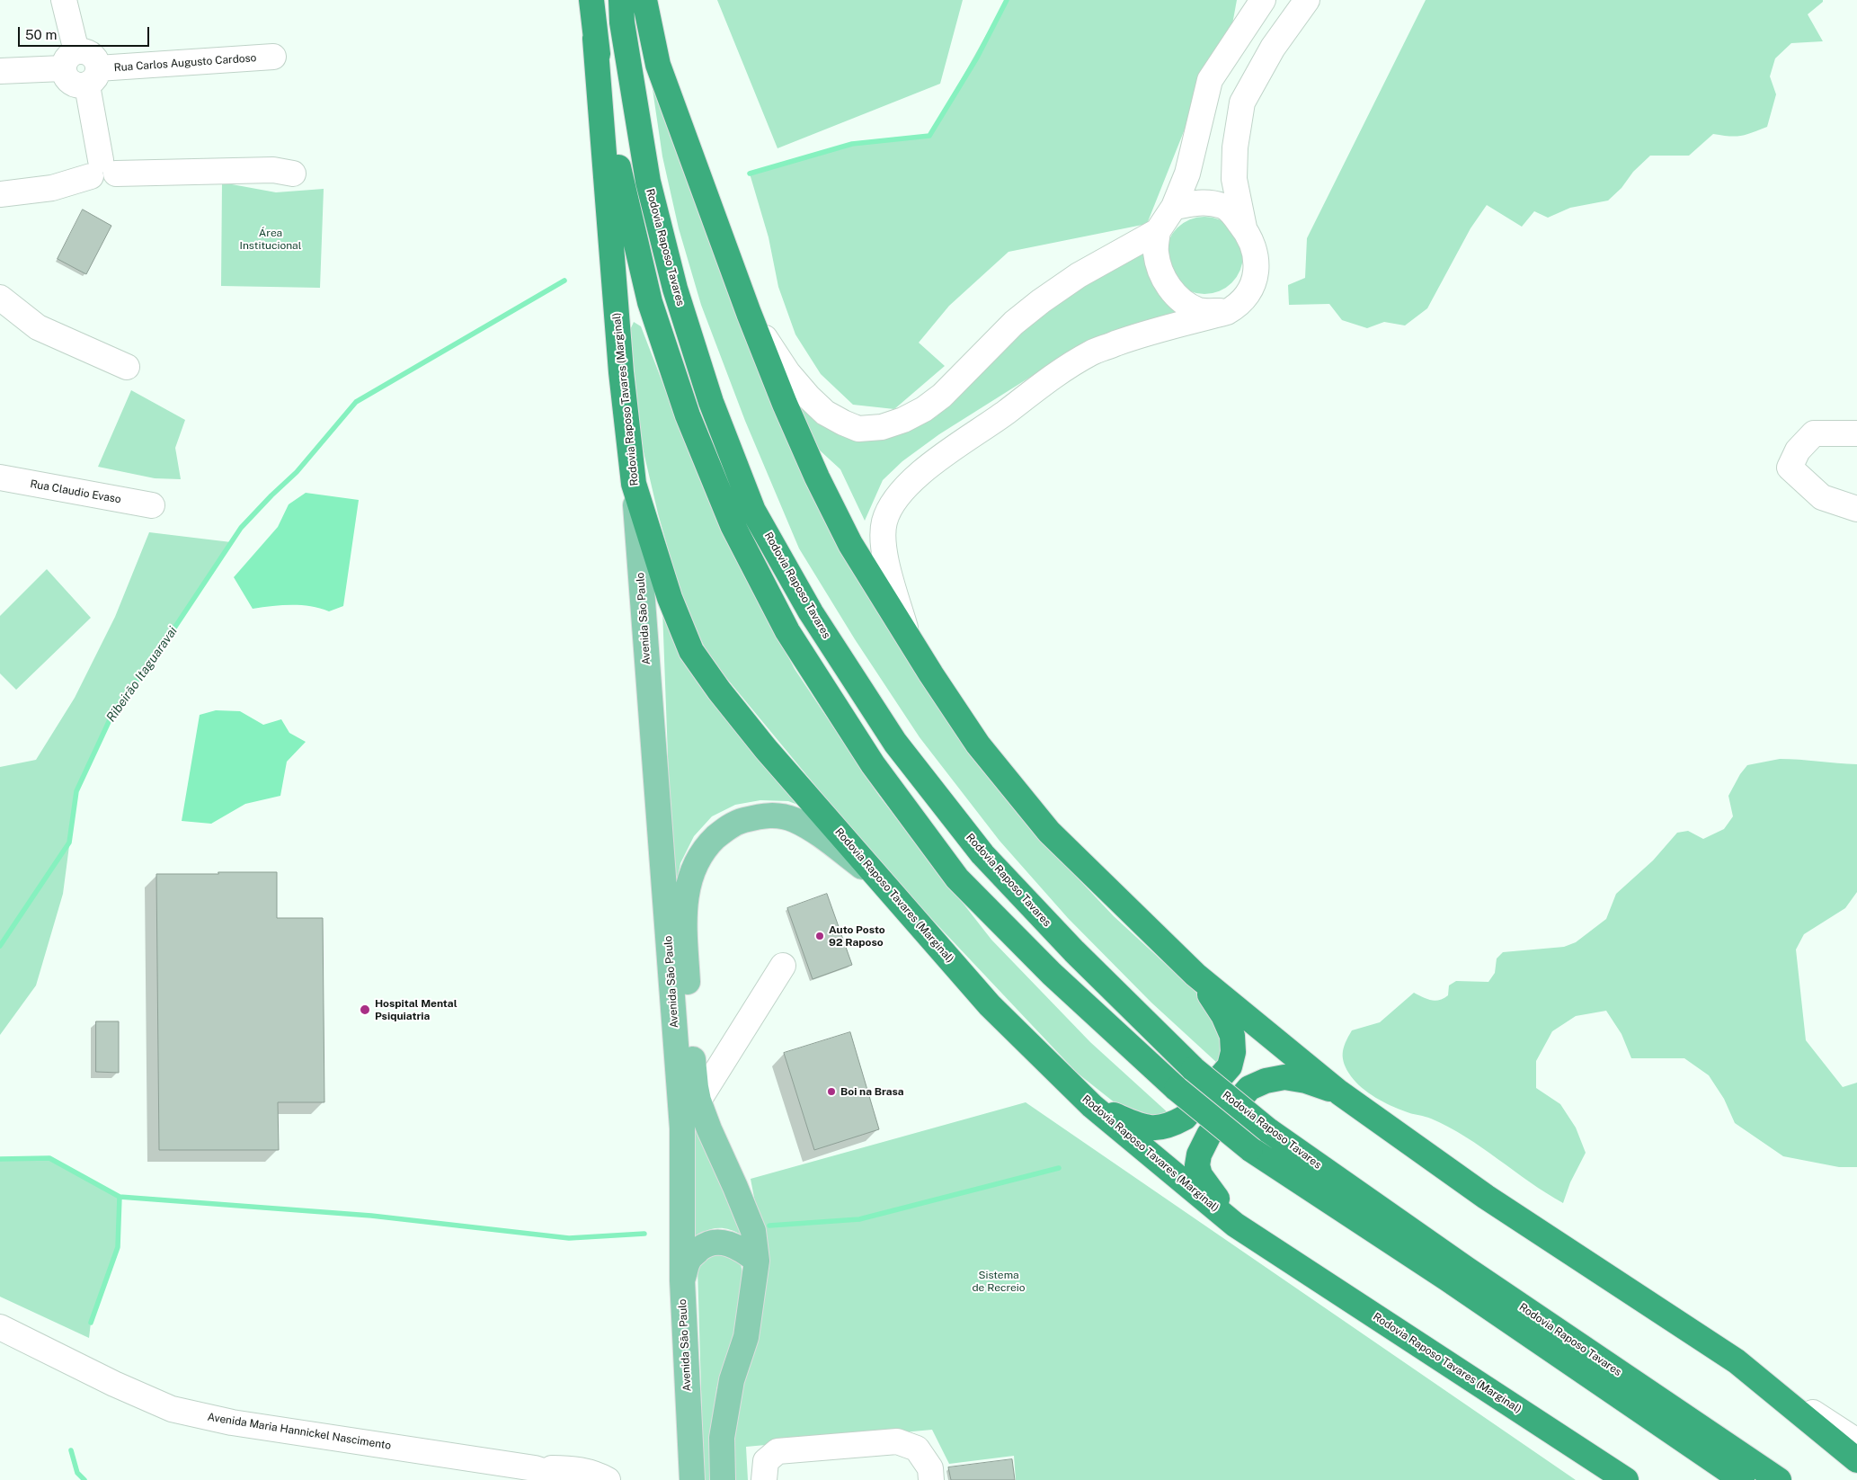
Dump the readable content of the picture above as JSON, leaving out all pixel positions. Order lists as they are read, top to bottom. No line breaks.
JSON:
{"streets":{"highway":["Rodovia Raposo Tavares","Rodovia Raposo Tavares (Marginal)"],"main road":["Avenida São Paulo"],"street":["Rua Carlos Augusto Cardoso","Rua Claudio Evaso","Avenida Maria Hannickel Nascimento"]},"crossings":[["Rodovia Raposo Tavares","Rodovia Raposo Tavares (Marginal)"],["Rodovia Raposo Tavares (Marginal)","Avenida São Paulo"]],"water":["Ribeirão Itaguaravai"],"parks":["Área Institucional","Sistema de Recreio"],"places":["Auto Posto 92 Raposo","Hospital Mental Psiquiatria","Boi na Brasa"],"scale_bar":"50 m"}
